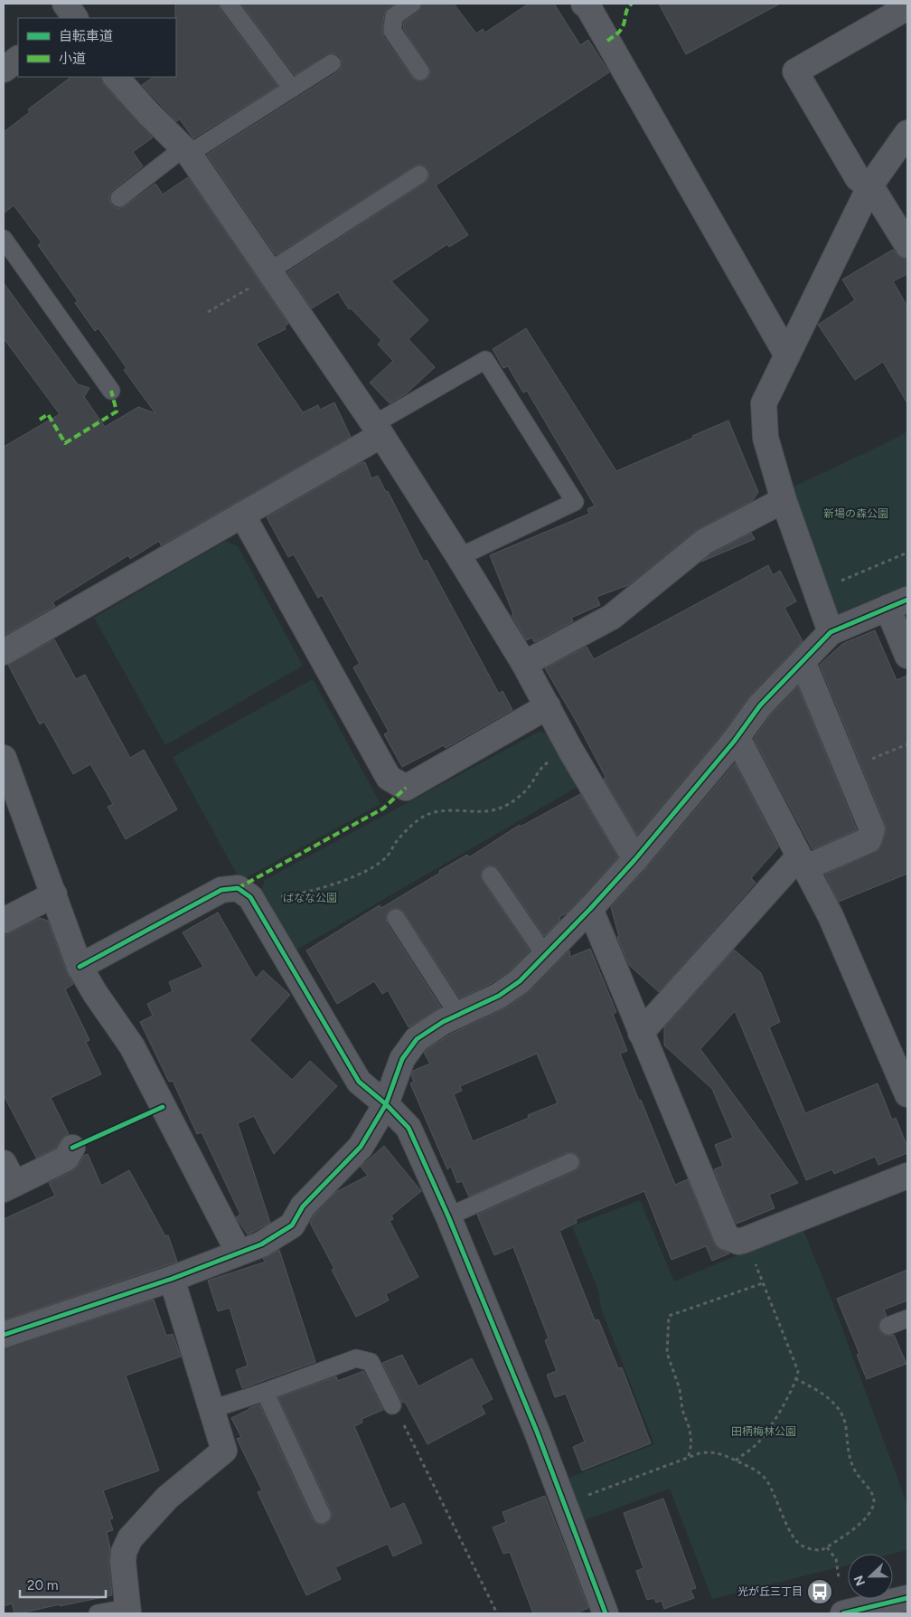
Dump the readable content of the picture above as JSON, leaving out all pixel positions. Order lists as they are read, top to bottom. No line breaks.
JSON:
{"parks":["新場の森公園","ばなな公園","田柄梅林公園"],"places":{"bus stop":["光が丘三丁目"]},"legend":["自転車道","小道"],"scale_bar":"20 m","north":"left"}
